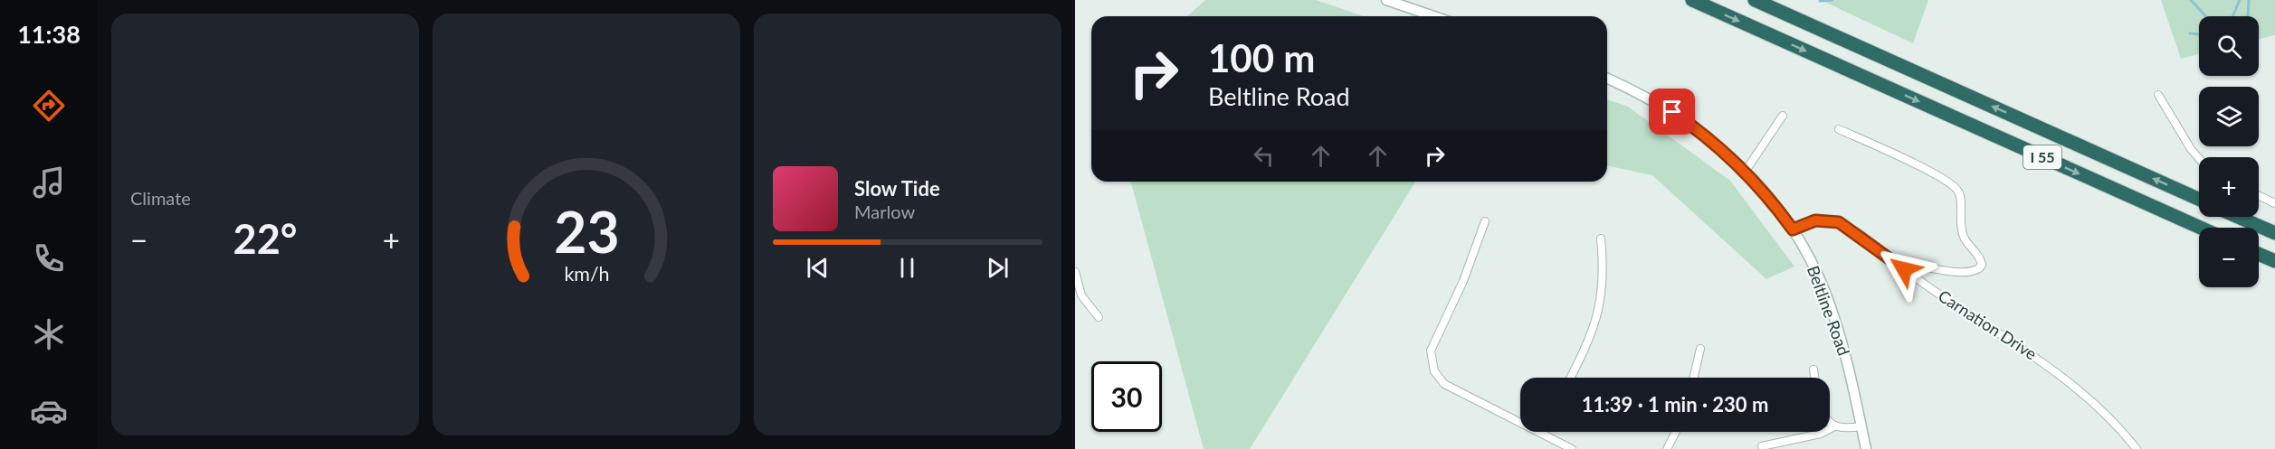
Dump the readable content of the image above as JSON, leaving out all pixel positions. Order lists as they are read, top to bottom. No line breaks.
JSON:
{"streets":{"highway":["I 55"],"main road":["Beltline Road"],"street":["Carnation Drive"]},"crossings":[["Beltline Road","Carnation Drive"]],"page":{"tabs":"11:38","tile":"Climate","map_buttons":["+","−"],"turn":["100 m","Beltline Road"],"song":["Slow Tide","Marlow"],"heat":["−","22°","+"],"limit":"30","trip":"11:39 · 1 min · 230 m","gauge":["23","km/h"]}}
